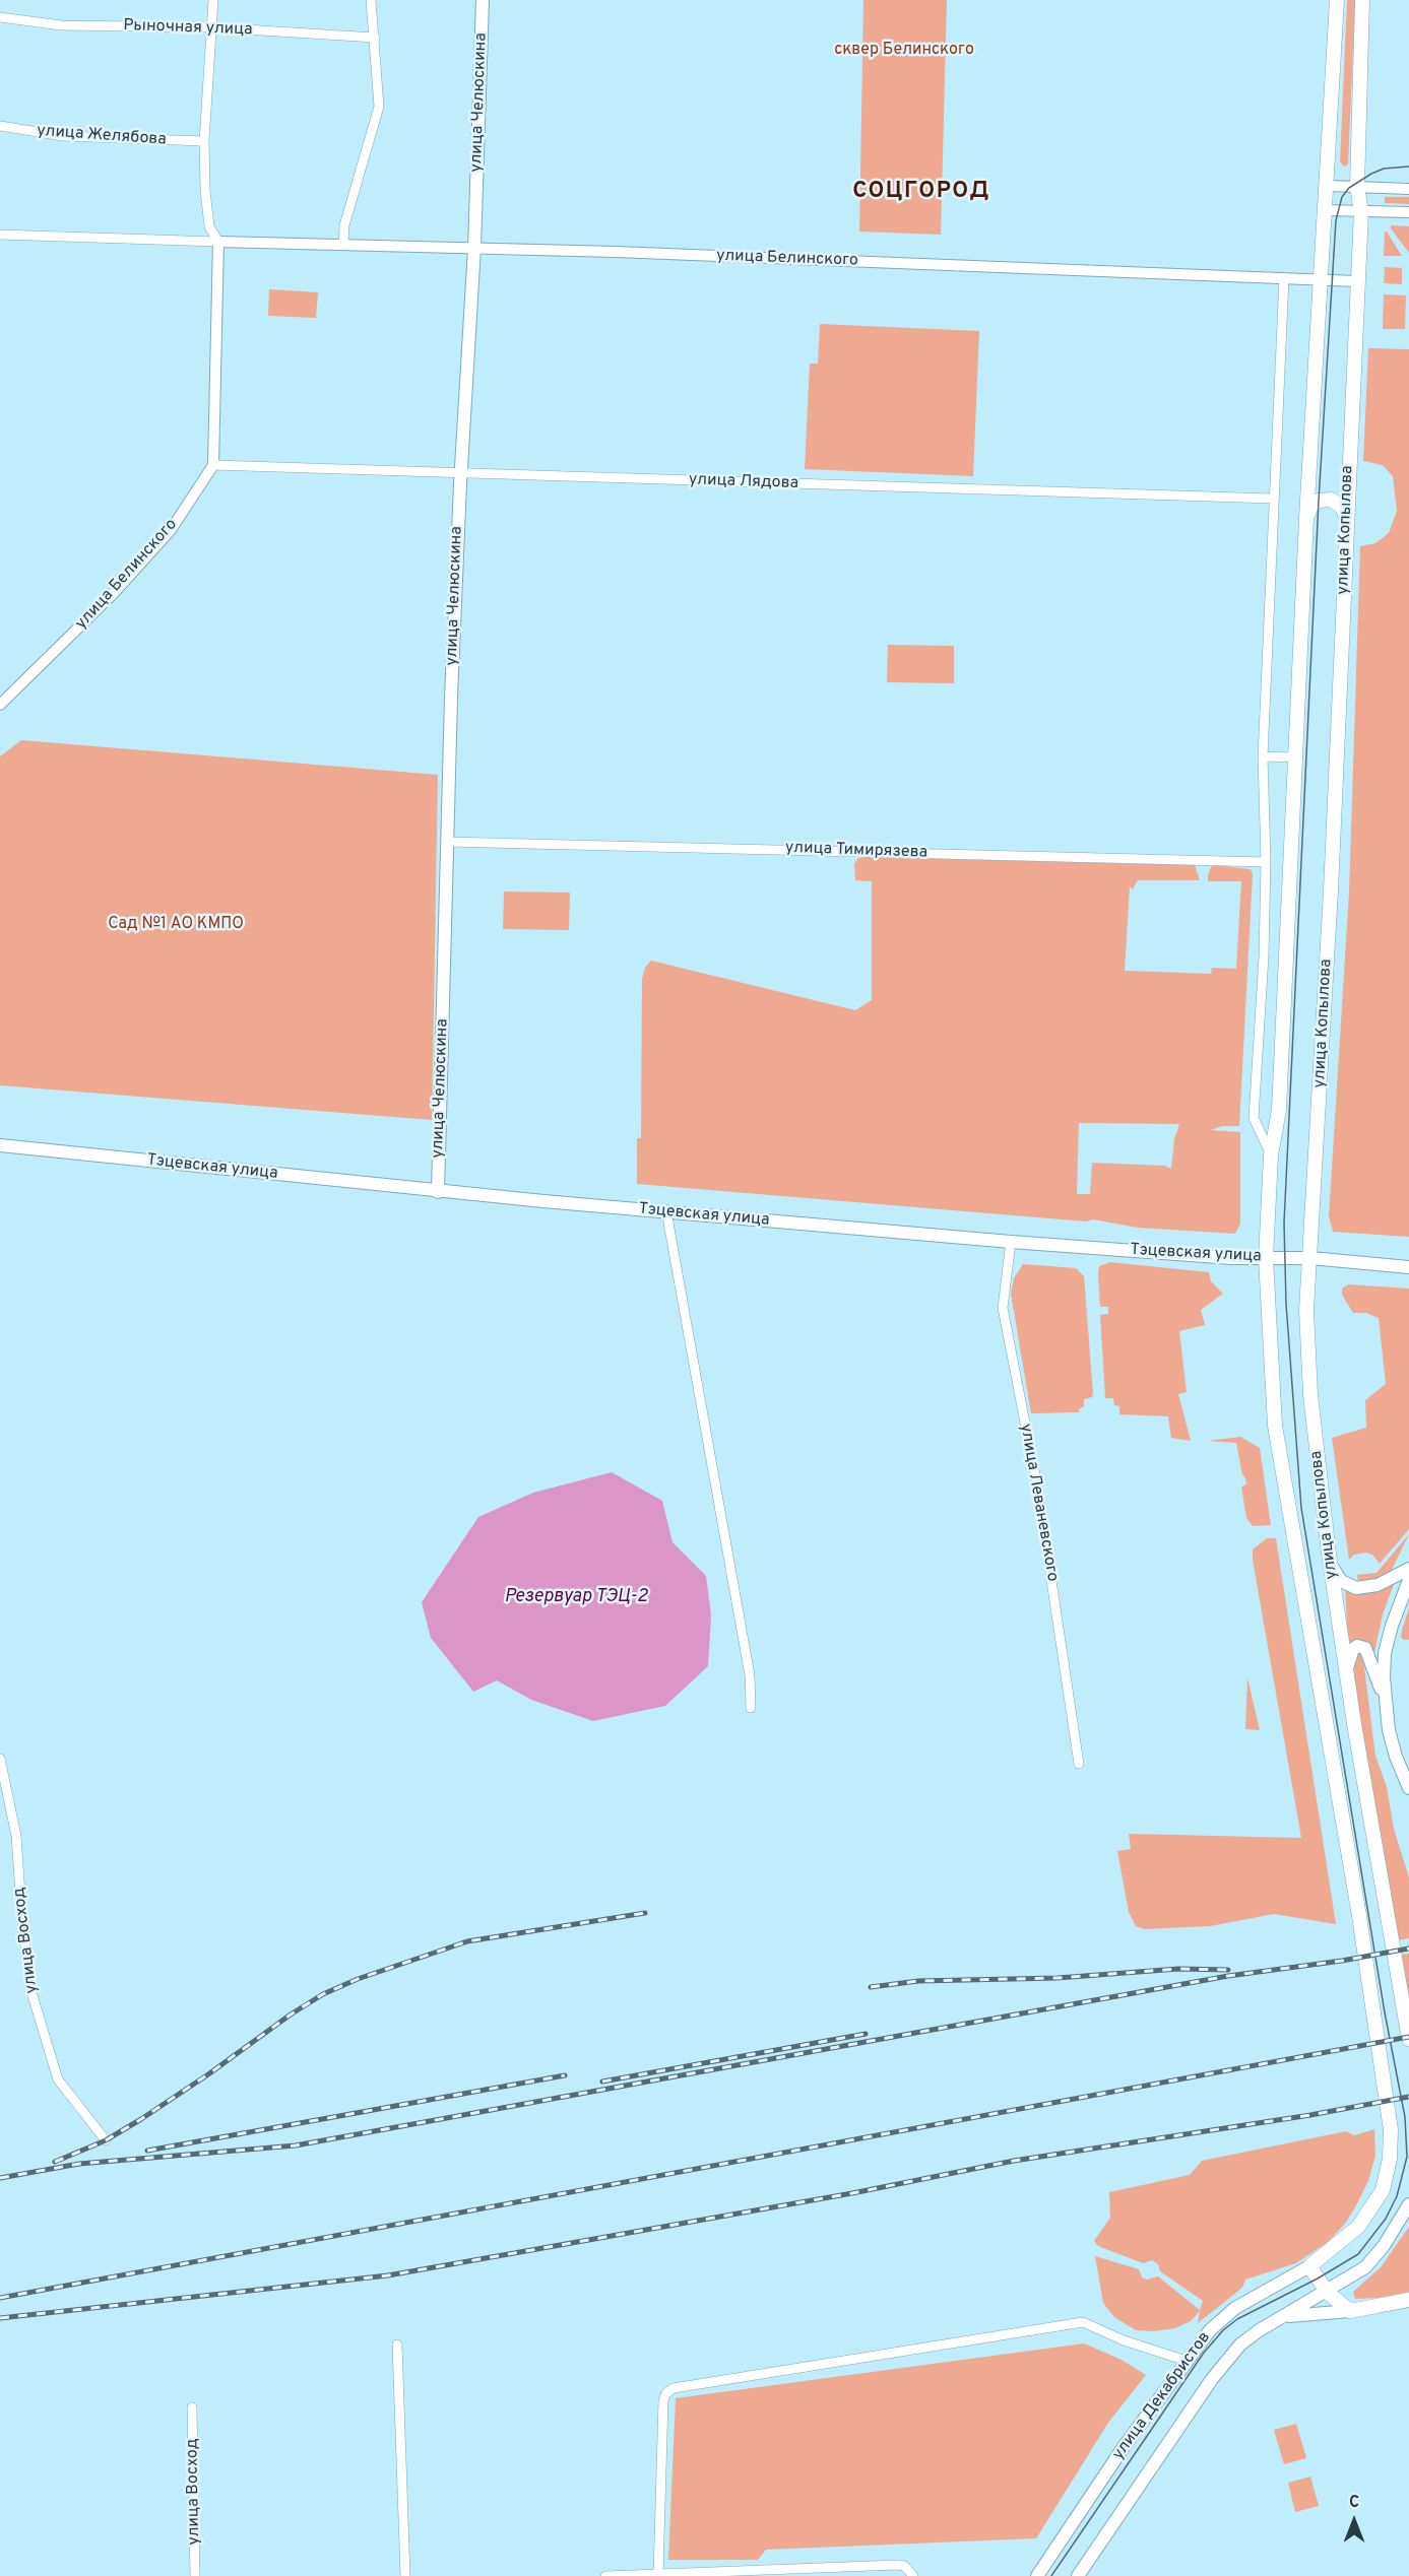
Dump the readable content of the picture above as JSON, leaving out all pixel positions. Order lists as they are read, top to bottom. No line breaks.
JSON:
{"streets":{"main road":["улица Челюскина","улица Копылова","Тэцевская улица","улица Декабристов"],"street":["Рыночная улица","улица Желябова","улица Белинского","улица Лядова","улица Тимирязева","улица Леваневского","улица Восход"]},"crossings":[["улица Челюскина","улица Белинского"],["улица Челюскина","улица Лядова"],["улица Челюскина","улица Тимирязева"],["улица Челюскина","Тэцевская улица"],["улица Белинского","улица Лядова"],["улица Белинского","улица Копылова"],["улица Лядова","улица Копылова"],["улица Копылова","улица Тимирязева"],["улица Копылова","Тэцевская улица"],["улица Копылова","улица Декабристов"],["Тэцевская улица","улица Леваневского"]],"districts":["СОЦГОРОД"],"water":["Резервуар ТЭЦ-2"],"parks":["сквер Белинского","Сад №1 АО КМПО"],"north":"top"}
